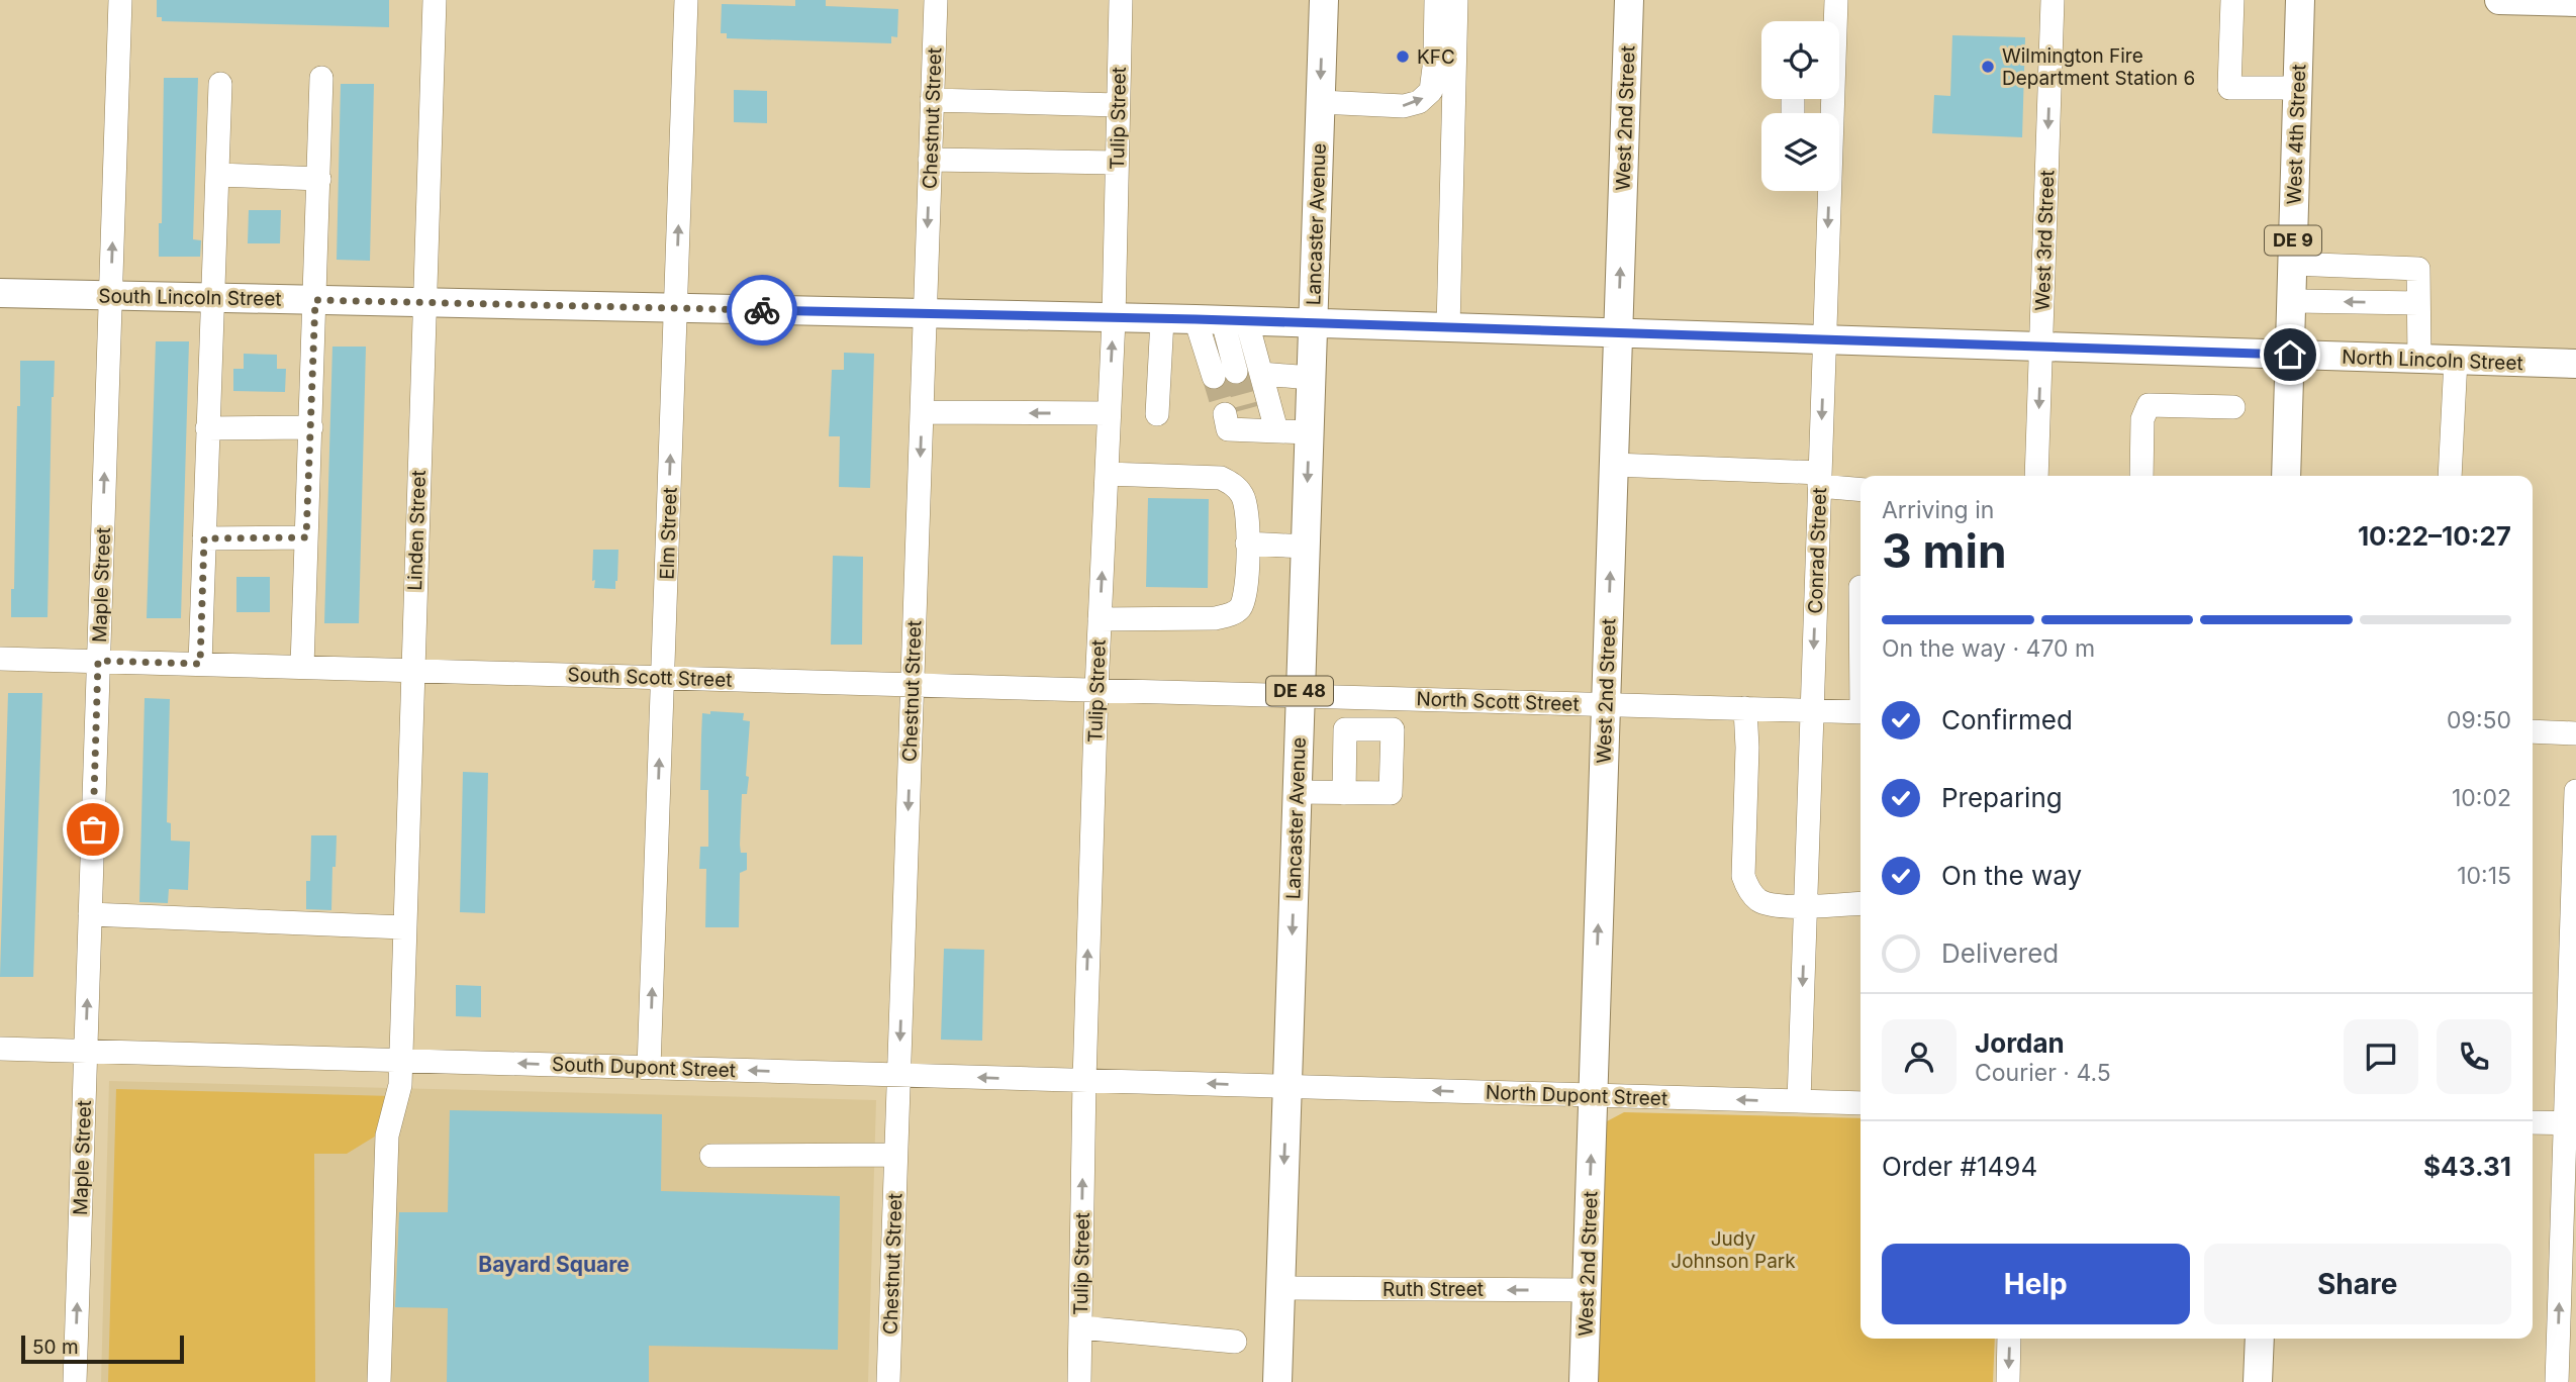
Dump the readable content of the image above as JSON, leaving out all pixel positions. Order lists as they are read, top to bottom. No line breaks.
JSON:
{"streets":{"main road":["West 2nd Street","West 4th Street","Lancaster Avenue","DE 9","South Lincoln Street","North Lincoln Street","DE 48"],"street":["Chestnut Street","Tulip Street","West 3rd Street","Linden Street","Elm Street","Conrad Street","Maple Street","South Scott Street","North Scott Street","South Dupont Street","North Dupont Street","Ruth Street"]},"crossings":[["Chestnut Street","South Lincoln Street"],["Chestnut Street","South Scott Street"],["Chestnut Street","South Dupont Street"],["Tulip Street","South Lincoln Street"],["Tulip Street","South Scott Street"],["Tulip Street","South Dupont Street"],["West 2nd Street","North Lincoln Street"],["West 2nd Street","North Scott Street"],["West 2nd Street","North Dupont Street"],["West 2nd Street","Ruth Street"],["West 4th Street","North Lincoln Street"],["Lancaster Avenue","South Lincoln Street"],["Lancaster Avenue","North Lincoln Street"],["Lancaster Avenue","South Scott Street"],["Lancaster Avenue","North Scott Street"],["Lancaster Avenue","South Dupont Street"],["Lancaster Avenue","North Dupont Street"],["Lancaster Avenue","Ruth Street"],["West 3rd Street","North Lincoln Street"],["South Lincoln Street","North Lincoln Street"],["South Lincoln Street","Linden Street"],["South Lincoln Street","Elm Street"],["South Lincoln Street","Maple Street"],["North Lincoln Street","Conrad Street"],["Linden Street","South Scott Street"],["Linden Street","South Dupont Street"],["Elm Street","South Scott Street"],["Elm Street","South Dupont Street"],["Conrad Street","North Scott Street"],["Conrad Street","North Dupont Street"],["Maple Street","South Scott Street"],["Maple Street","South Dupont Street"],["South Scott Street","North Scott Street"],["South Dupont Street","North Dupont Street"]],"one_way":["Chestnut Street","Tulip Street","West 2nd Street","Lancaster Avenue","West 3rd Street","Elm Street","Conrad Street","South Dupont Street","North Dupont Street","Ruth Street"],"districts":["Bayard Square"],"parks":["Judy Johnson Park"],"places":["KFC","Wilmington Fire Department Station 6"],"scale_bar":"50 m","page":{"heading":["3 min","Arriving in","10:22–10:27"],"panel":["Jordan","Courier · 4.5","Order #1494","$43.31"],"bar":"On the way · 470 m","list":[["Confirmed","09:50"],["Preparing","10:02"],["On the way","10:15"],"Delivered"],"buttons":["Help","Share"],"scale":"50 m"}}
